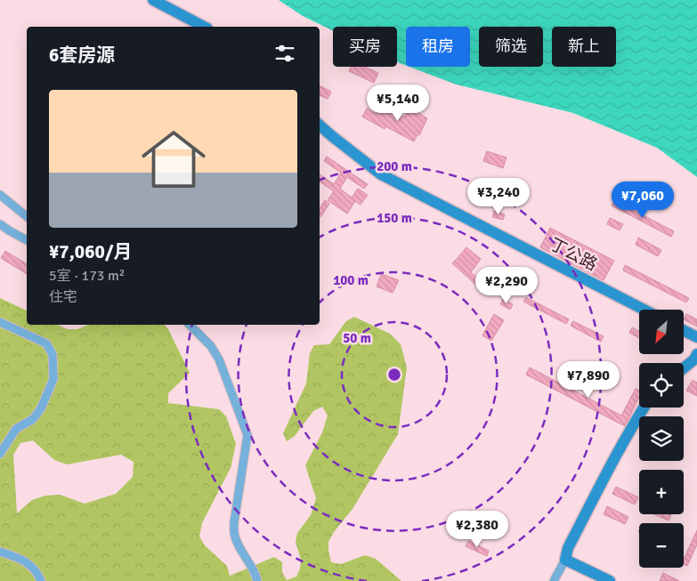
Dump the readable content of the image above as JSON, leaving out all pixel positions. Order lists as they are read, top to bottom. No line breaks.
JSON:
{"streets":{"street":["丁公路"]},"north":"bottom left","page":{"chip":["买房","租房","筛选","新上"],"heading":"6套房源","list":[{"name":"¥7,060/月","note":"5室 · 173 m² · 住宅"}],"price":["¥5,140","¥3,240","¥7,060","¥2,290","¥7,890","¥2,380"],"map_buttons":["+","−"]},"rings":["200 m","150 m","100 m","50 m"]}
